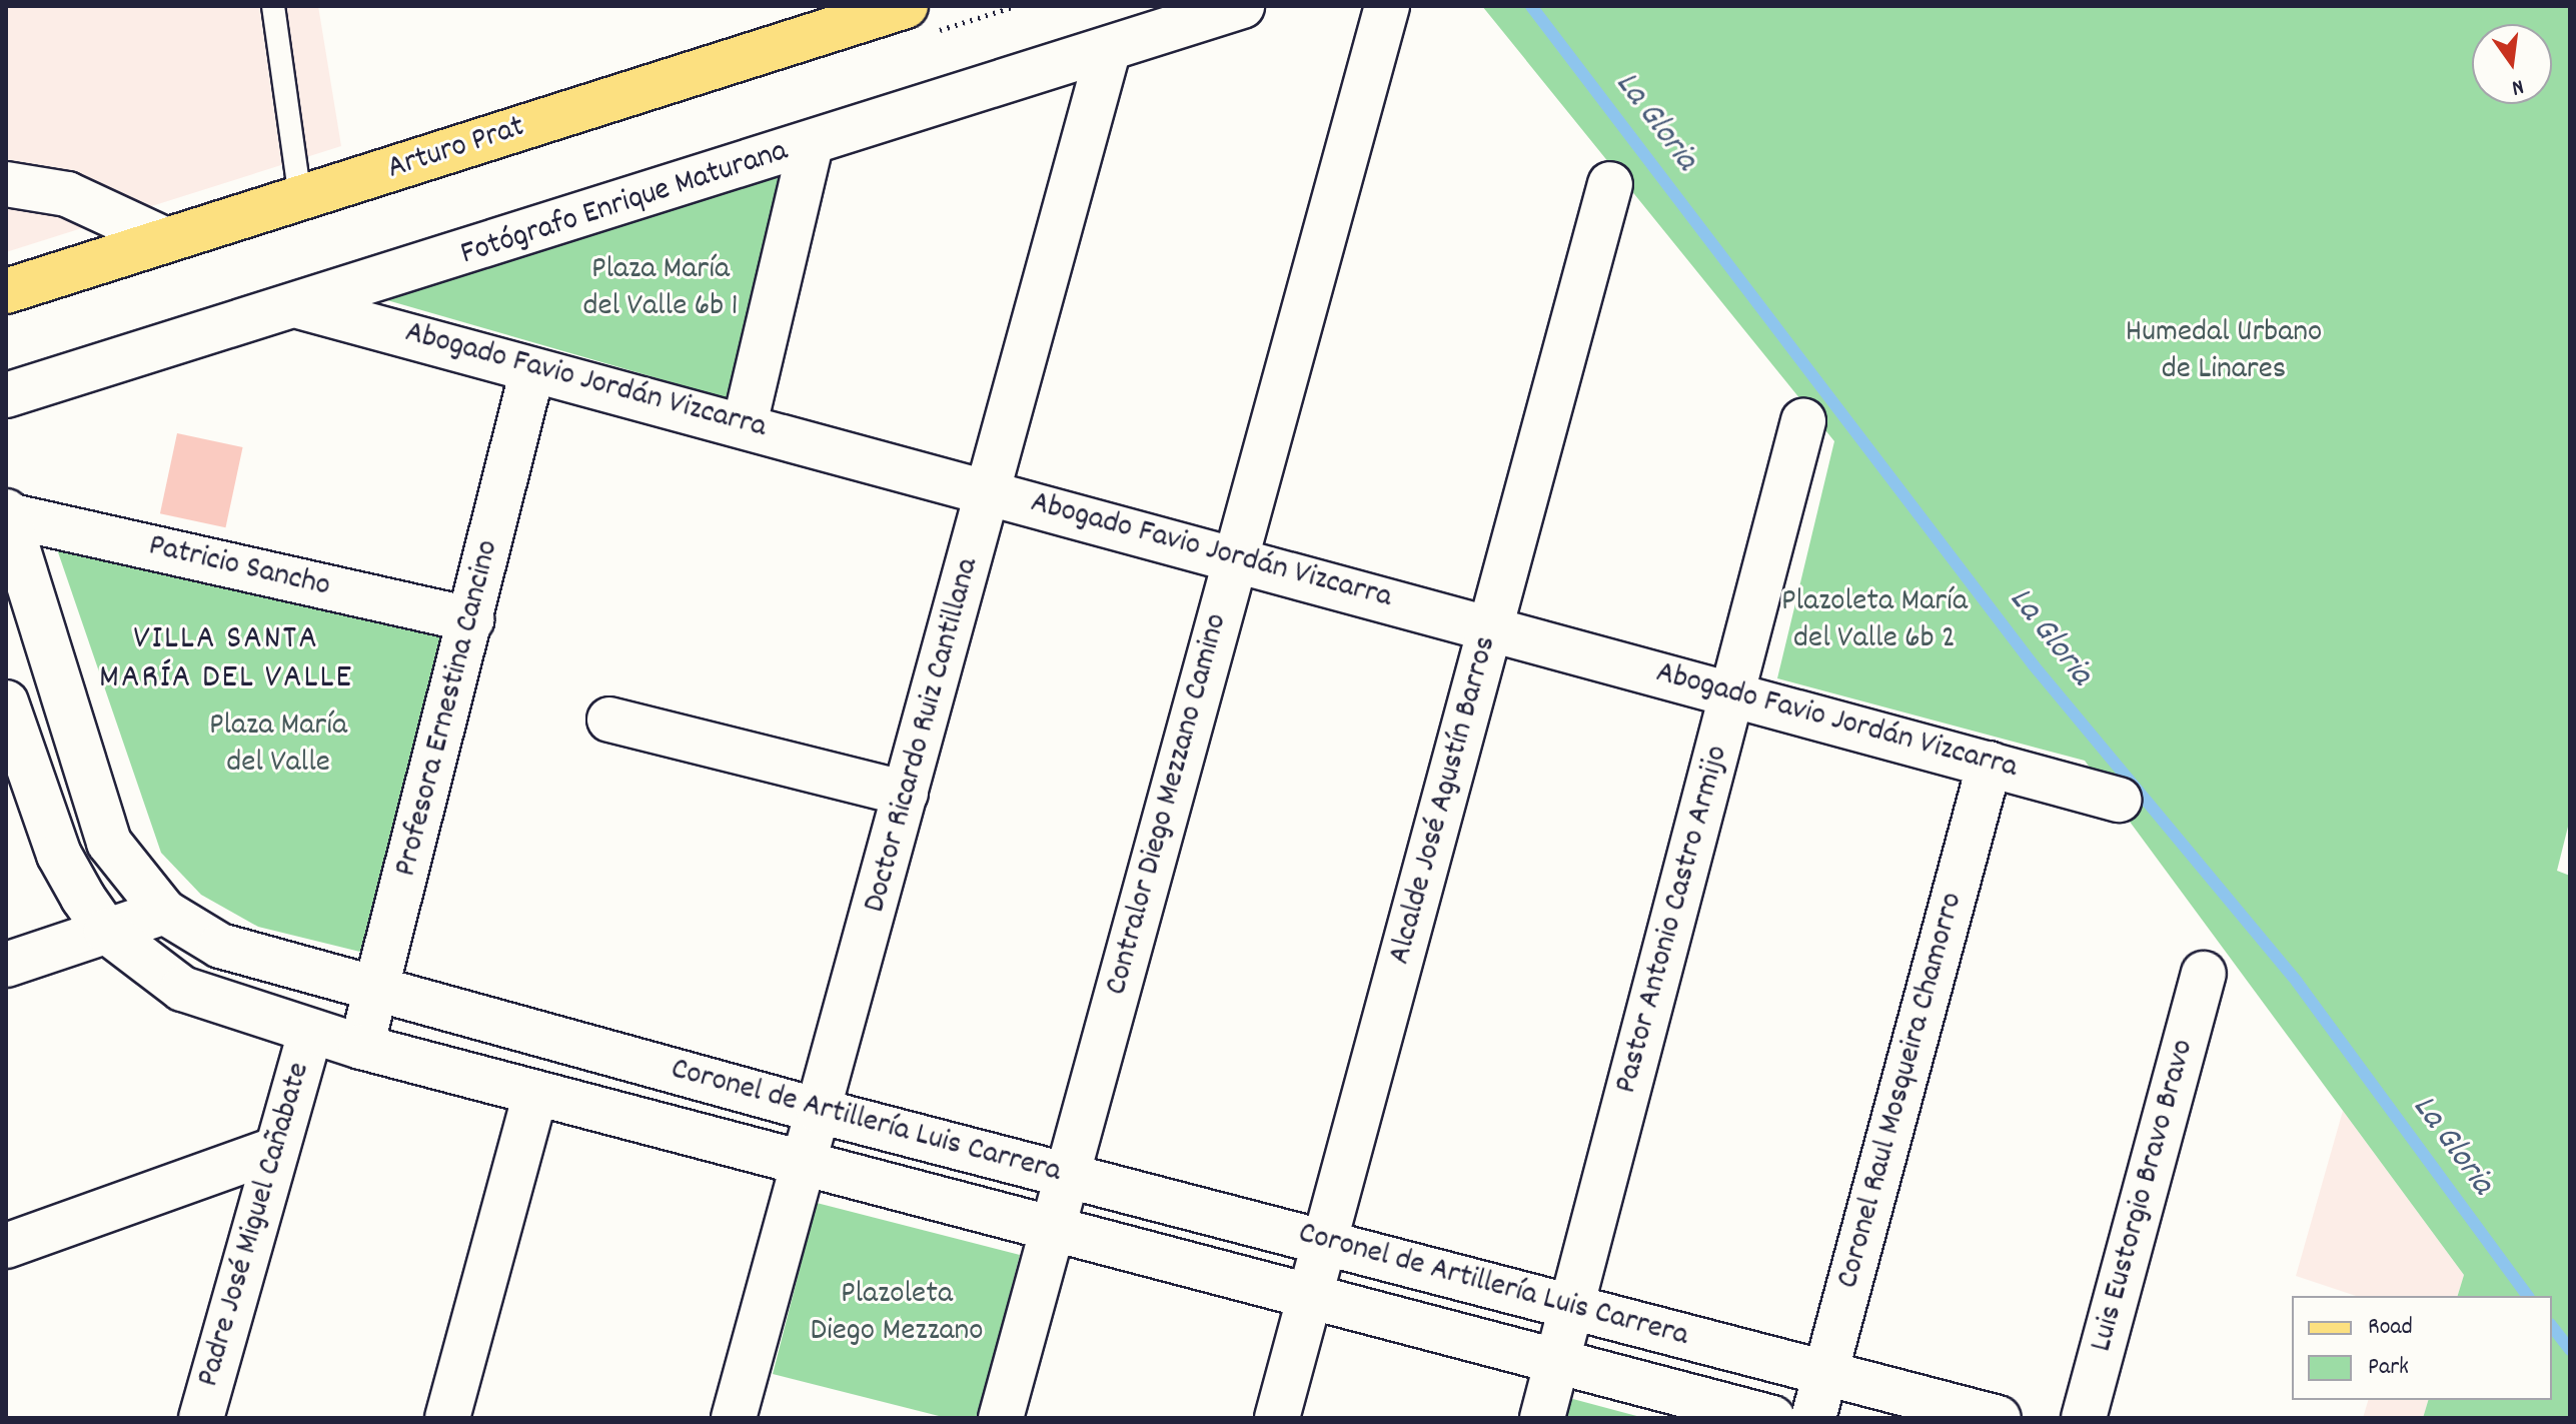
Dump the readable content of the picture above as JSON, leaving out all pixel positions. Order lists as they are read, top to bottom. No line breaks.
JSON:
{"streets":{"main road":["Arturo Prat"],"street":["Fotógrafo Enrique Maturana","Abogado Favio Jordán Vizcarra","Patricio Sancho","Profesora Ernestina Cancino","Doctor Ricardo Ruiz Cantillana","Alcalde José Agustín Barros","Contralor Diego Mezzano Camino","Pastor Antonio Castro Armijo","Coronel Raul Mosqueira Chamorro","Coronel de Artillería Luis Carrera","Luis Eustorgio Bravo Bravo","Padre José Miguel Cañabate"]},"crossings":[["Fotógrafo Enrique Maturana","Abogado Favio Jordán Vizcarra"],["Fotógrafo Enrique Maturana","Doctor Ricardo Ruiz Cantillana"],["Abogado Favio Jordán Vizcarra","Profesora Ernestina Cancino"],["Abogado Favio Jordán Vizcarra","Doctor Ricardo Ruiz Cantillana"],["Abogado Favio Jordán Vizcarra","Alcalde José Agustín Barros"],["Abogado Favio Jordán Vizcarra","Contralor Diego Mezzano Camino"],["Abogado Favio Jordán Vizcarra","Pastor Antonio Castro Armijo"],["Abogado Favio Jordán Vizcarra","Coronel Raul Mosqueira Chamorro"],["Patricio Sancho","Profesora Ernestina Cancino"],["Patricio Sancho","Coronel de Artillería Luis Carrera"],["Profesora Ernestina Cancino","Coronel de Artillería Luis Carrera"],["Doctor Ricardo Ruiz Cantillana","Coronel de Artillería Luis Carrera"],["Alcalde José Agustín Barros","Coronel de Artillería Luis Carrera"],["Contralor Diego Mezzano Camino","Coronel de Artillería Luis Carrera"],["Pastor Antonio Castro Armijo","Coronel de Artillería Luis Carrera"],["Coronel Raul Mosqueira Chamorro","Coronel de Artillería Luis Carrera"],["Coronel de Artillería Luis Carrera","Padre José Miguel Cañabate"]],"districts":["VILLA SANTA MARÍA DEL VALLE"],"water":["La Gloria"],"parks":["Plaza María del Valle 6b 1","Humedal Urbano de Linares","Plazoleta María del Valle 6b 2","Plaza María del Valle","Plazoleta Diego Mezzano"],"legend":["Road","Park"],"north":"bottom"}
